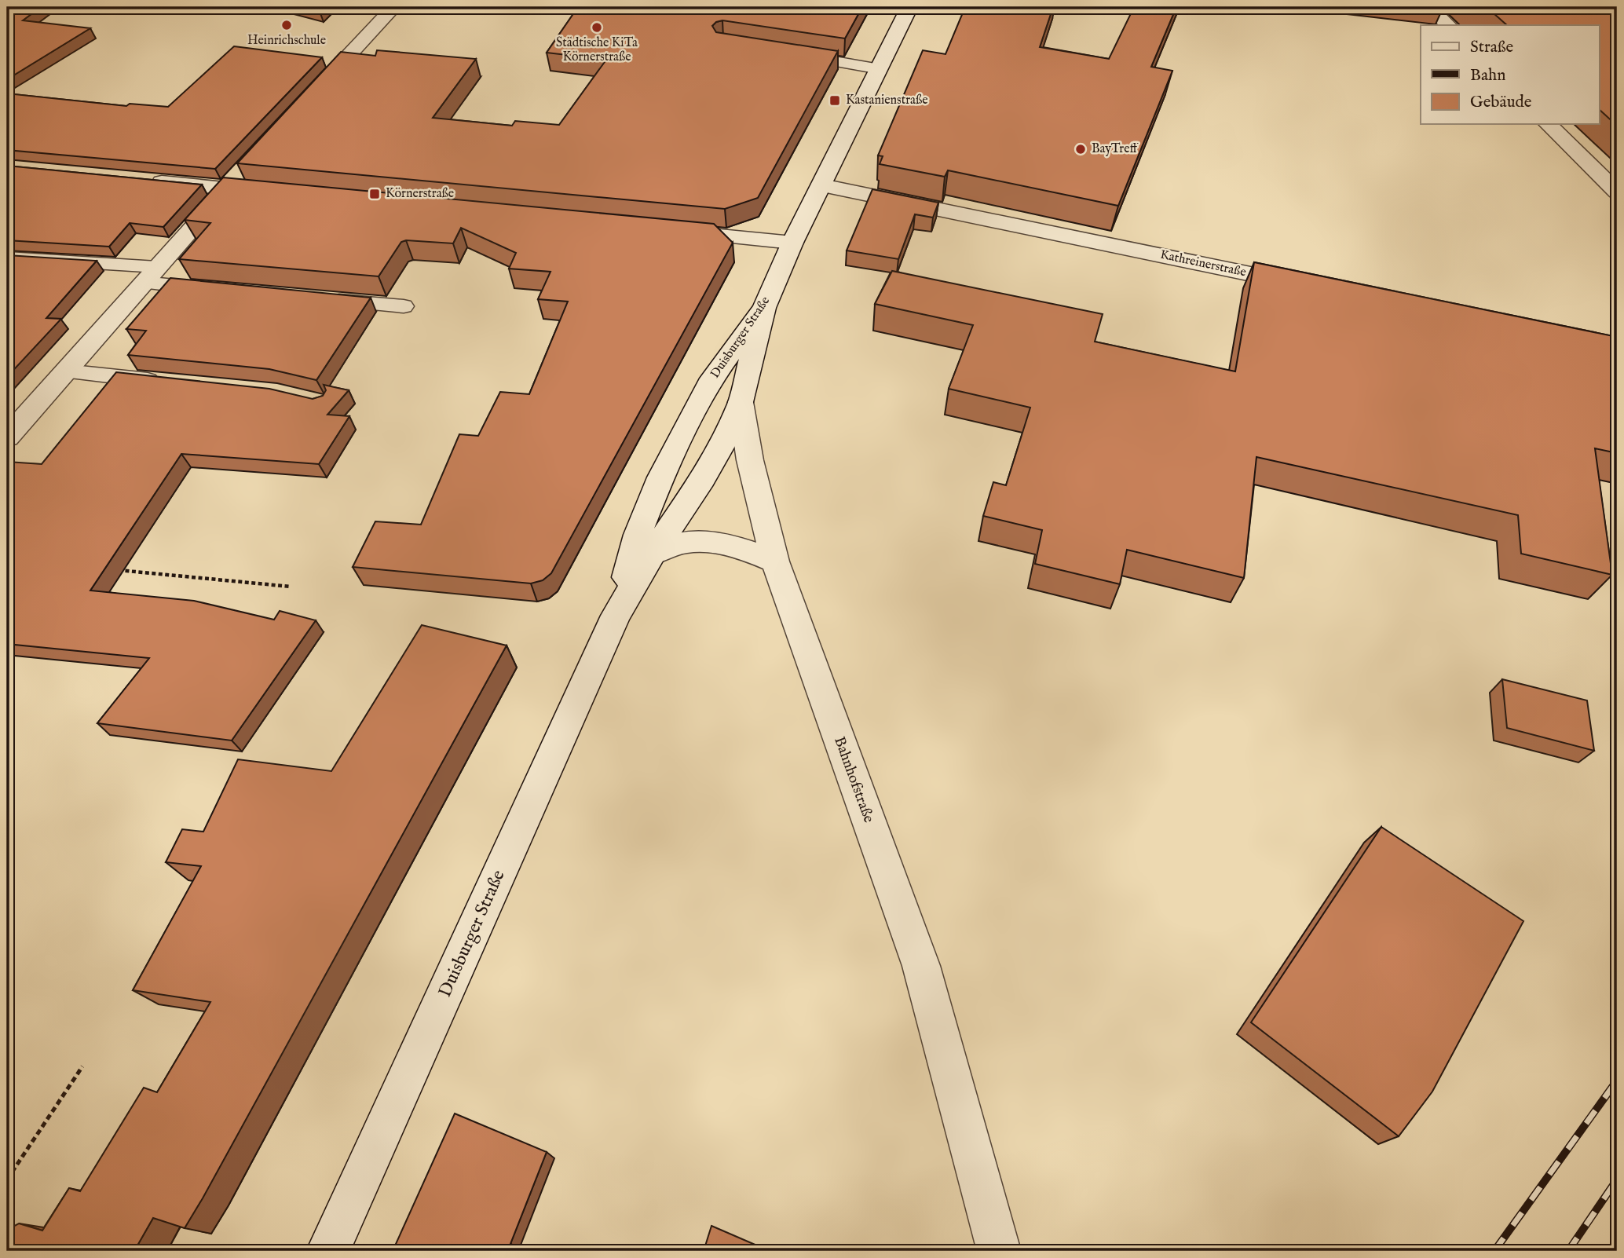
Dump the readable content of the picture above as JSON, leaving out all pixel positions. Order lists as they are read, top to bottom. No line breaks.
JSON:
{"streets":{"street":["Kathreinerstraße","Duisburger Straße","Bahnhofstraße"]},"crossings":[["Kathreinerstraße","Duisburger Straße"],["Duisburger Straße","Bahnhofstraße"]],"places":{"other":["Heinrichschule","Städtische KiTa Körnerstraße","BayTreff"],"transit":["Kastanienstraße","Körnerstraße"]},"legend":["Straße","Bahn","Gebäude"]}
